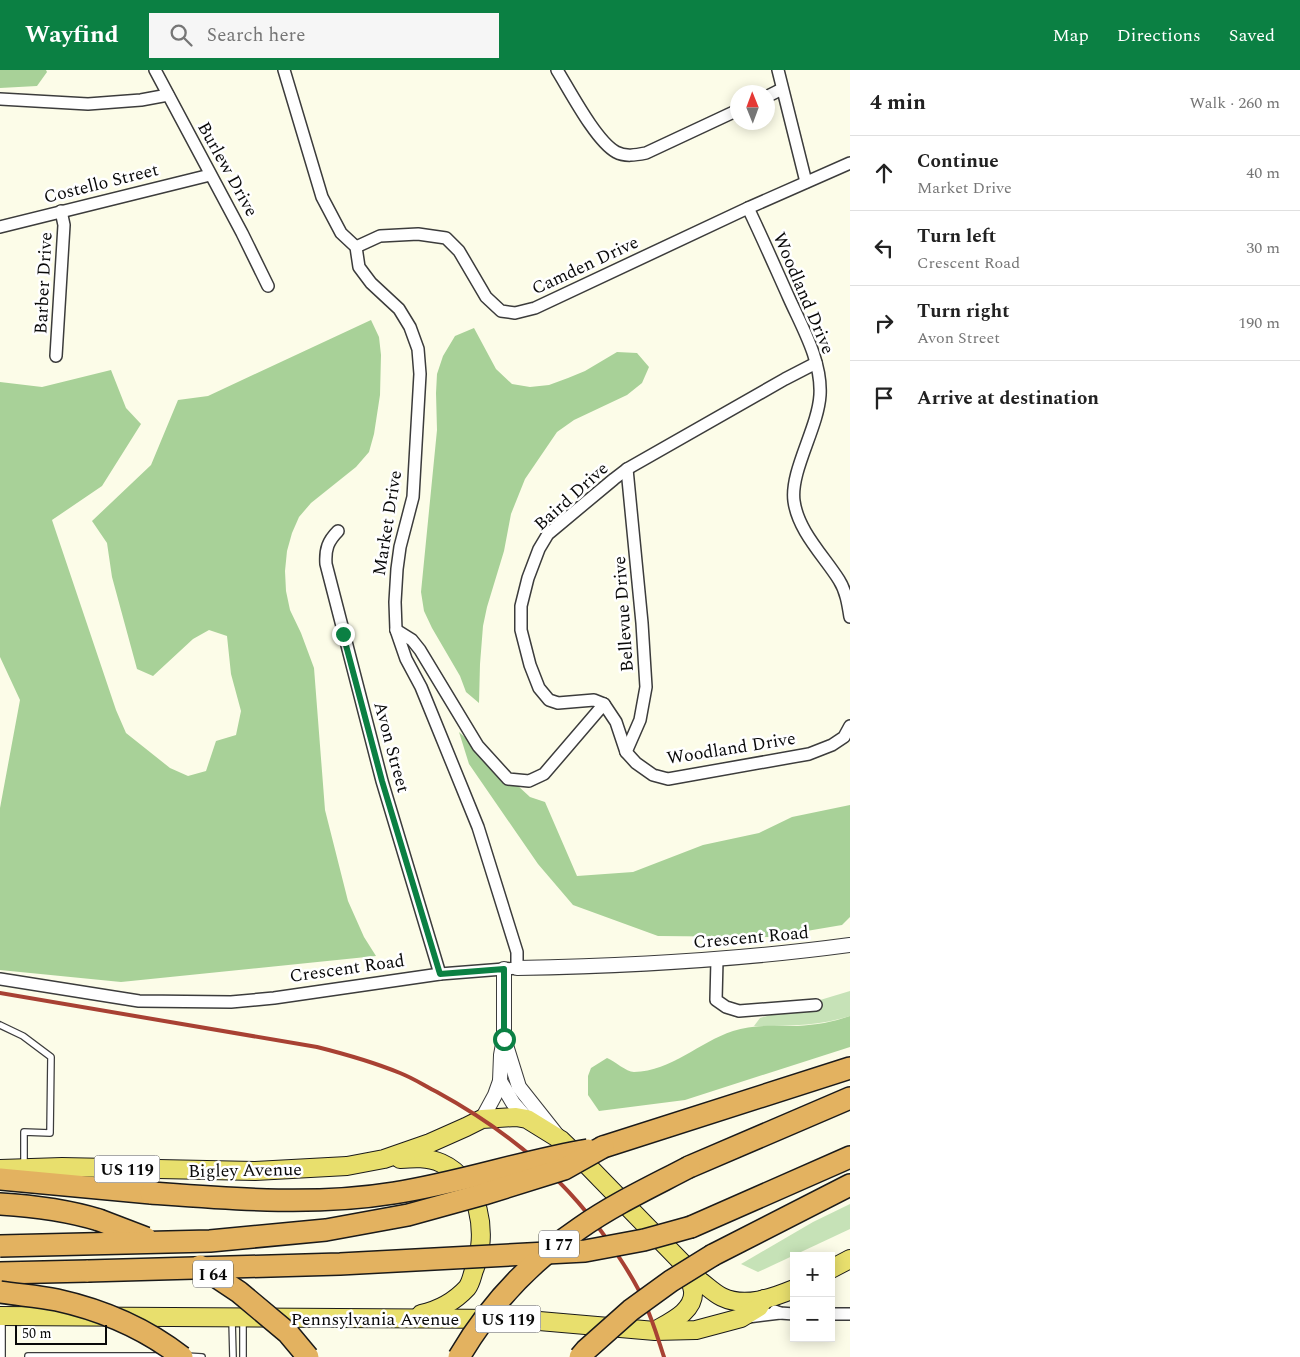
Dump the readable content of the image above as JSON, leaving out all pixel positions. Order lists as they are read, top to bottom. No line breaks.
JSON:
{"streets":{"highway":["I 77","I 64"],"main road":["US 119","Bigley Avenue","Pennsylvania Avenue"],"street":["Burlew Drive","Costello Street","Camden Drive","Barber Drive","Woodland Drive","Baird Drive","Market Drive","Bellevue Drive","Avon Street","Crescent Road"]},"crossings":[["Burlew Drive","Costello Street"],["Costello Street","Barber Drive"],["Camden Drive","Woodland Drive"],["Camden Drive","Market Drive"],["Woodland Drive","Baird Drive"],["Woodland Drive","Bellevue Drive"],["Baird Drive","Bellevue Drive"],["Market Drive","Crescent Road"],["Avon Street","Crescent Road"],["US 119","Bigley Avenue"],["US 119","Pennsylvania Avenue"]],"scale_bar":"50 m","north":"top","page":{"header":"Wayfind","search":"Search here","nav":["Map","Directions","Saved"],"heading":["4 min","Walk · 260 m"],"list":[["Continue","Market Drive","40 m"],["Turn left","Crescent Road","30 m"],["Turn right","Avon Street","190 m"],"Arrive at destination"],"map_buttons":["+","−"],"scale":"50 m"}}
